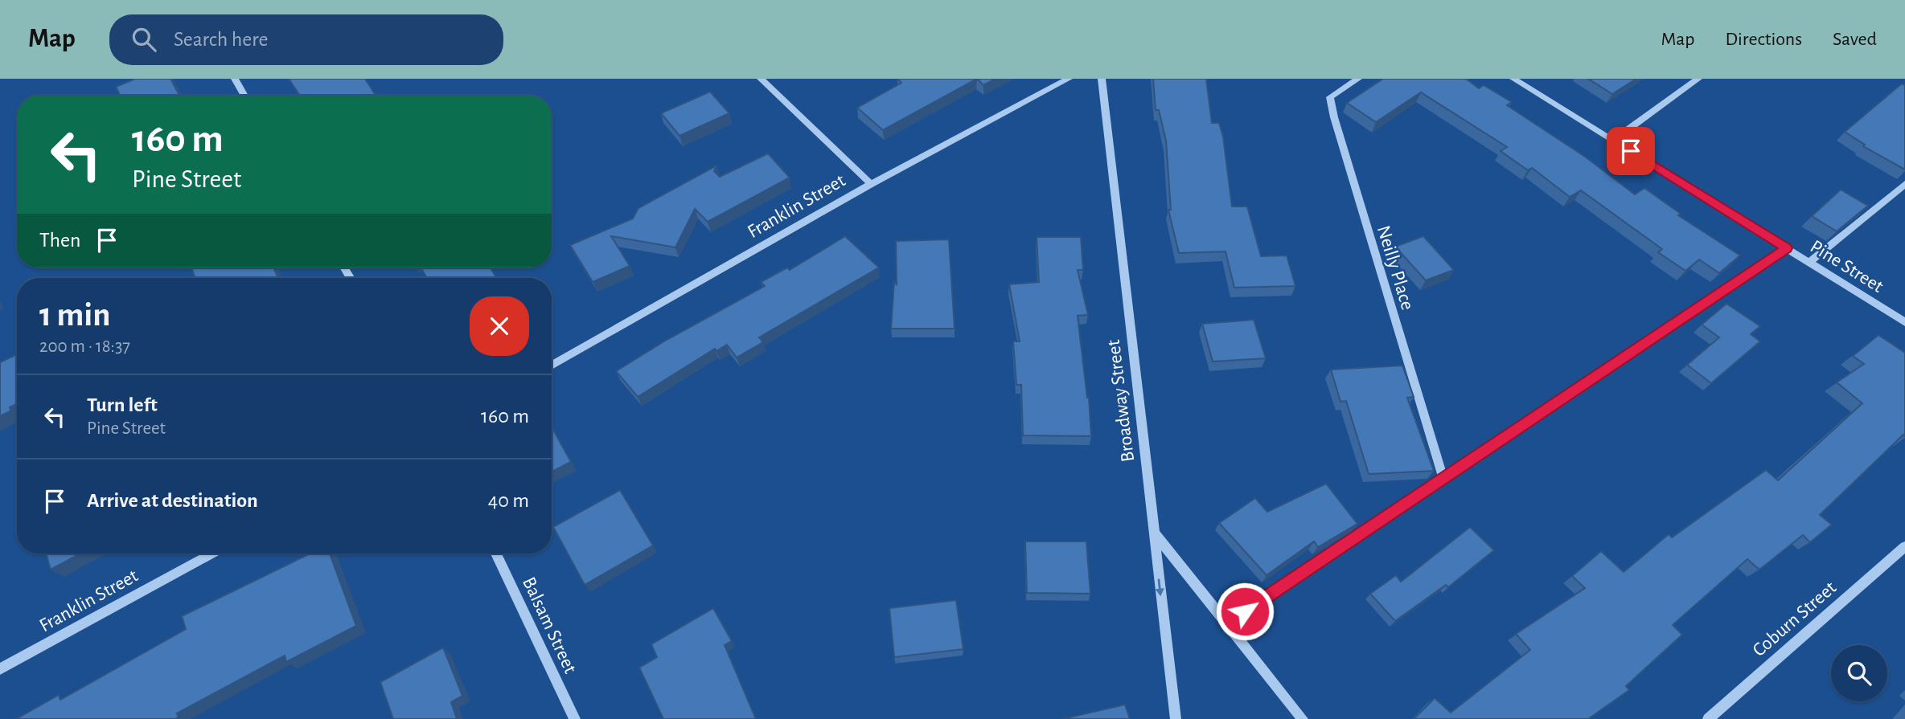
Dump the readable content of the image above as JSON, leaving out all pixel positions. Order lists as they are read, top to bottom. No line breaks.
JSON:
{"streets":{"street":["Franklin Street","Pine Street","Neilly Place","Broadway Street","Coburn Street","Balsam Street"]},"page":{"header":"Map","search":"Search here","nav":["Map","Directions","Saved"],"turn":["160 m","Pine Street"],"then":"Then","heading":["1 min","200 m · 18:37"],"list":[{"name":"Turn left","note":"Pine Street","value":"160 m"},{"name":"Arrive at destination","value":"40 m"}]}}
